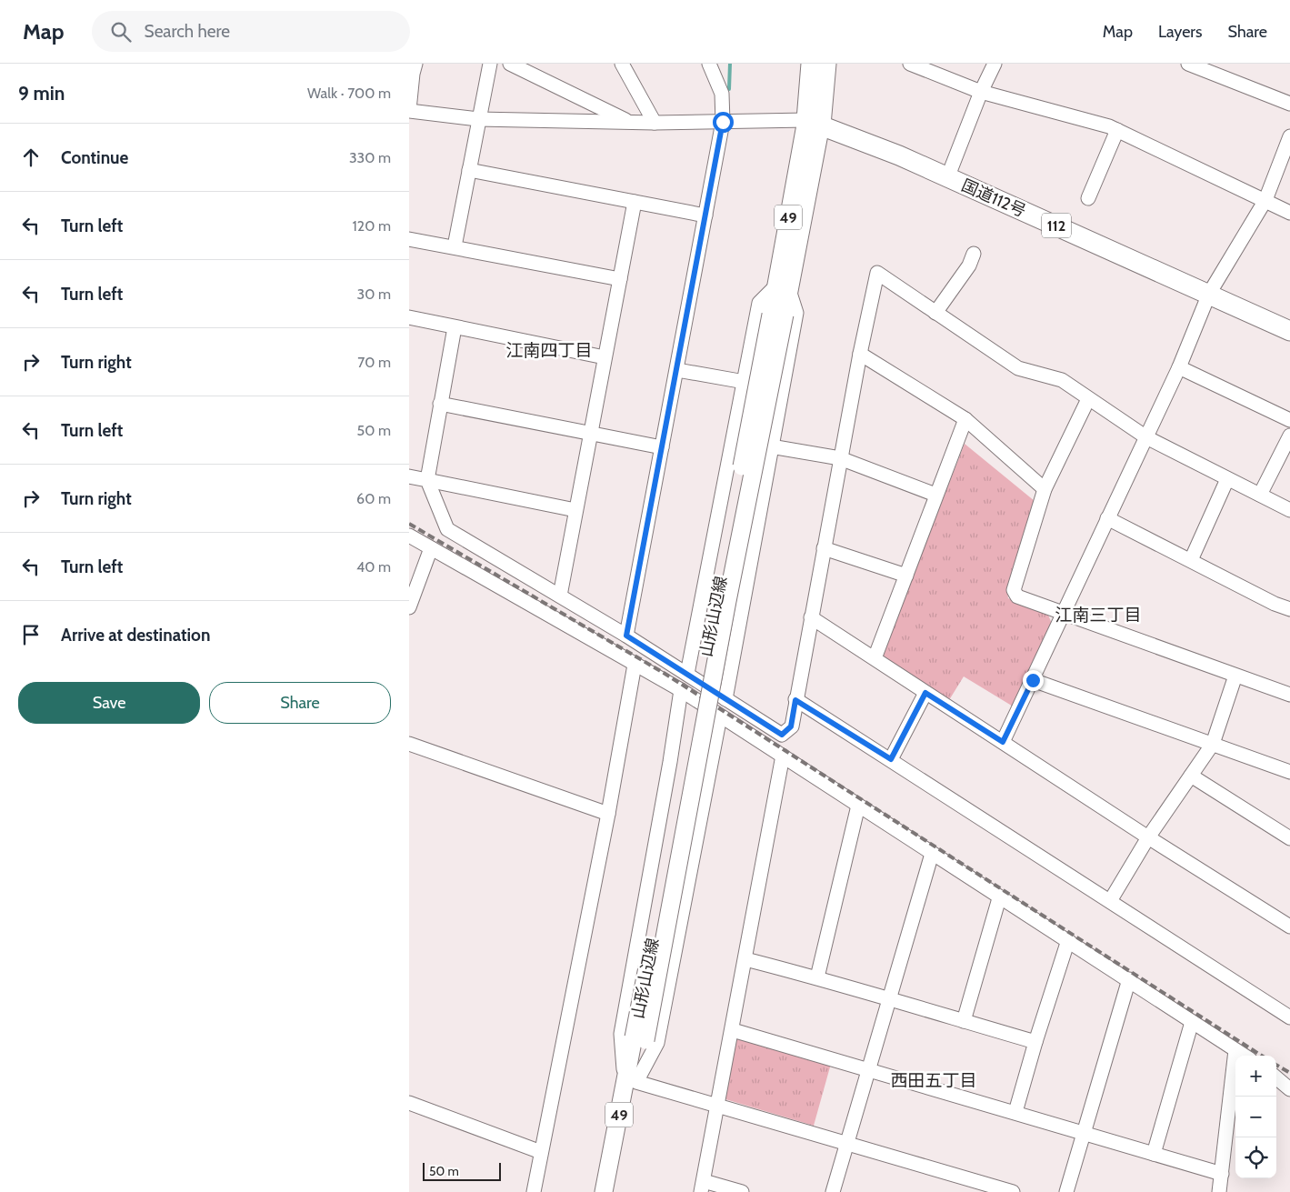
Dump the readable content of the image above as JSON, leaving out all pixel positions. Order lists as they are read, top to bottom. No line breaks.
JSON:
{"streets":{"highway":["国道112号","112"],"main road":["49","山形山辺線"]},"crossings":[["国道112号","山形山辺線"]],"districts":["江南四丁目","江南三丁目","西田五丁目"],"scale_bar":"50 m","page":{"header":"Map","search":"Search here","nav":["Map","Layers","Share"],"heading":["9 min","Walk · 700 m"],"list":[["Continue","330 m"],["Turn left","120 m"],["Turn left","30 m"],["Turn right","70 m"],["Turn left","50 m"],["Turn right","60 m"],["Turn left","40 m"],"Arrive at destination"],"buttons":["Save","Share"],"map_buttons":["+","−"],"scale":"50 m"}}
